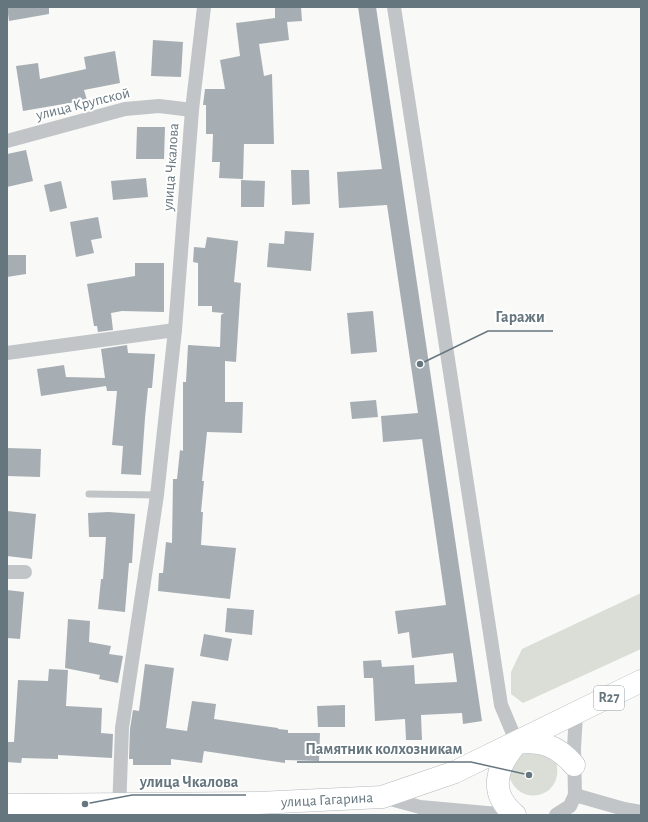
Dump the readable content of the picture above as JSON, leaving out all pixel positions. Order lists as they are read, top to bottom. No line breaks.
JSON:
{"streets":{"main road":["R27","улица Гагарина"],"street":["улица Крупской","улица Чкалова"]},"crossings":[["улица Крупской","улица Чкалова"],["улица Чкалова","улица Гагарина"],["R27","улица Гагарина"]],"places":["Гаражи","Памятник колхозникам","улица Чкалова"]}
